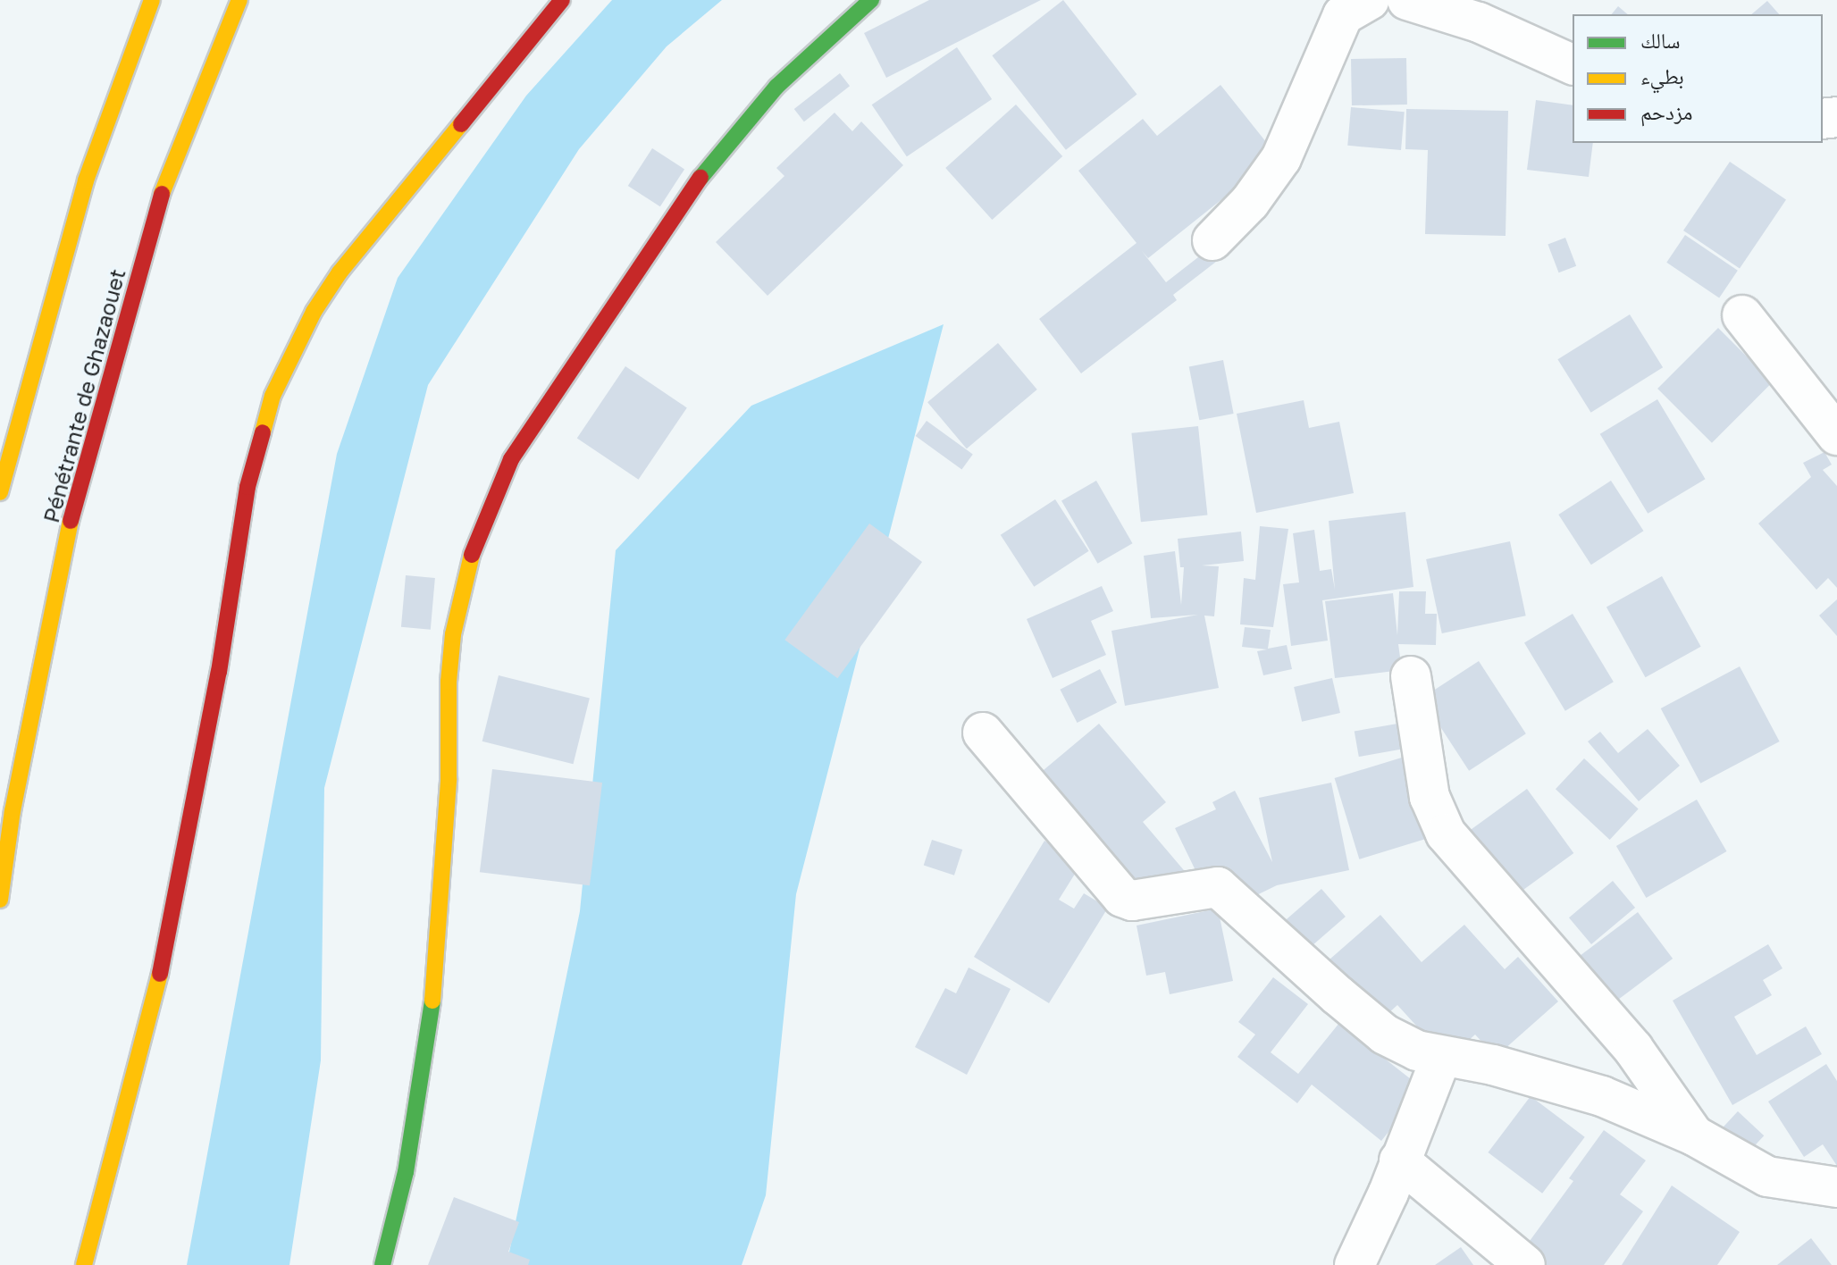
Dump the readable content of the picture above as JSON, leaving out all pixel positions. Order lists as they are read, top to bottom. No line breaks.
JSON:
{"streets":{"main road":["Pénétrante de Ghazaouet"]},"legend":["سالك","بطيء","مزدحم"]}
